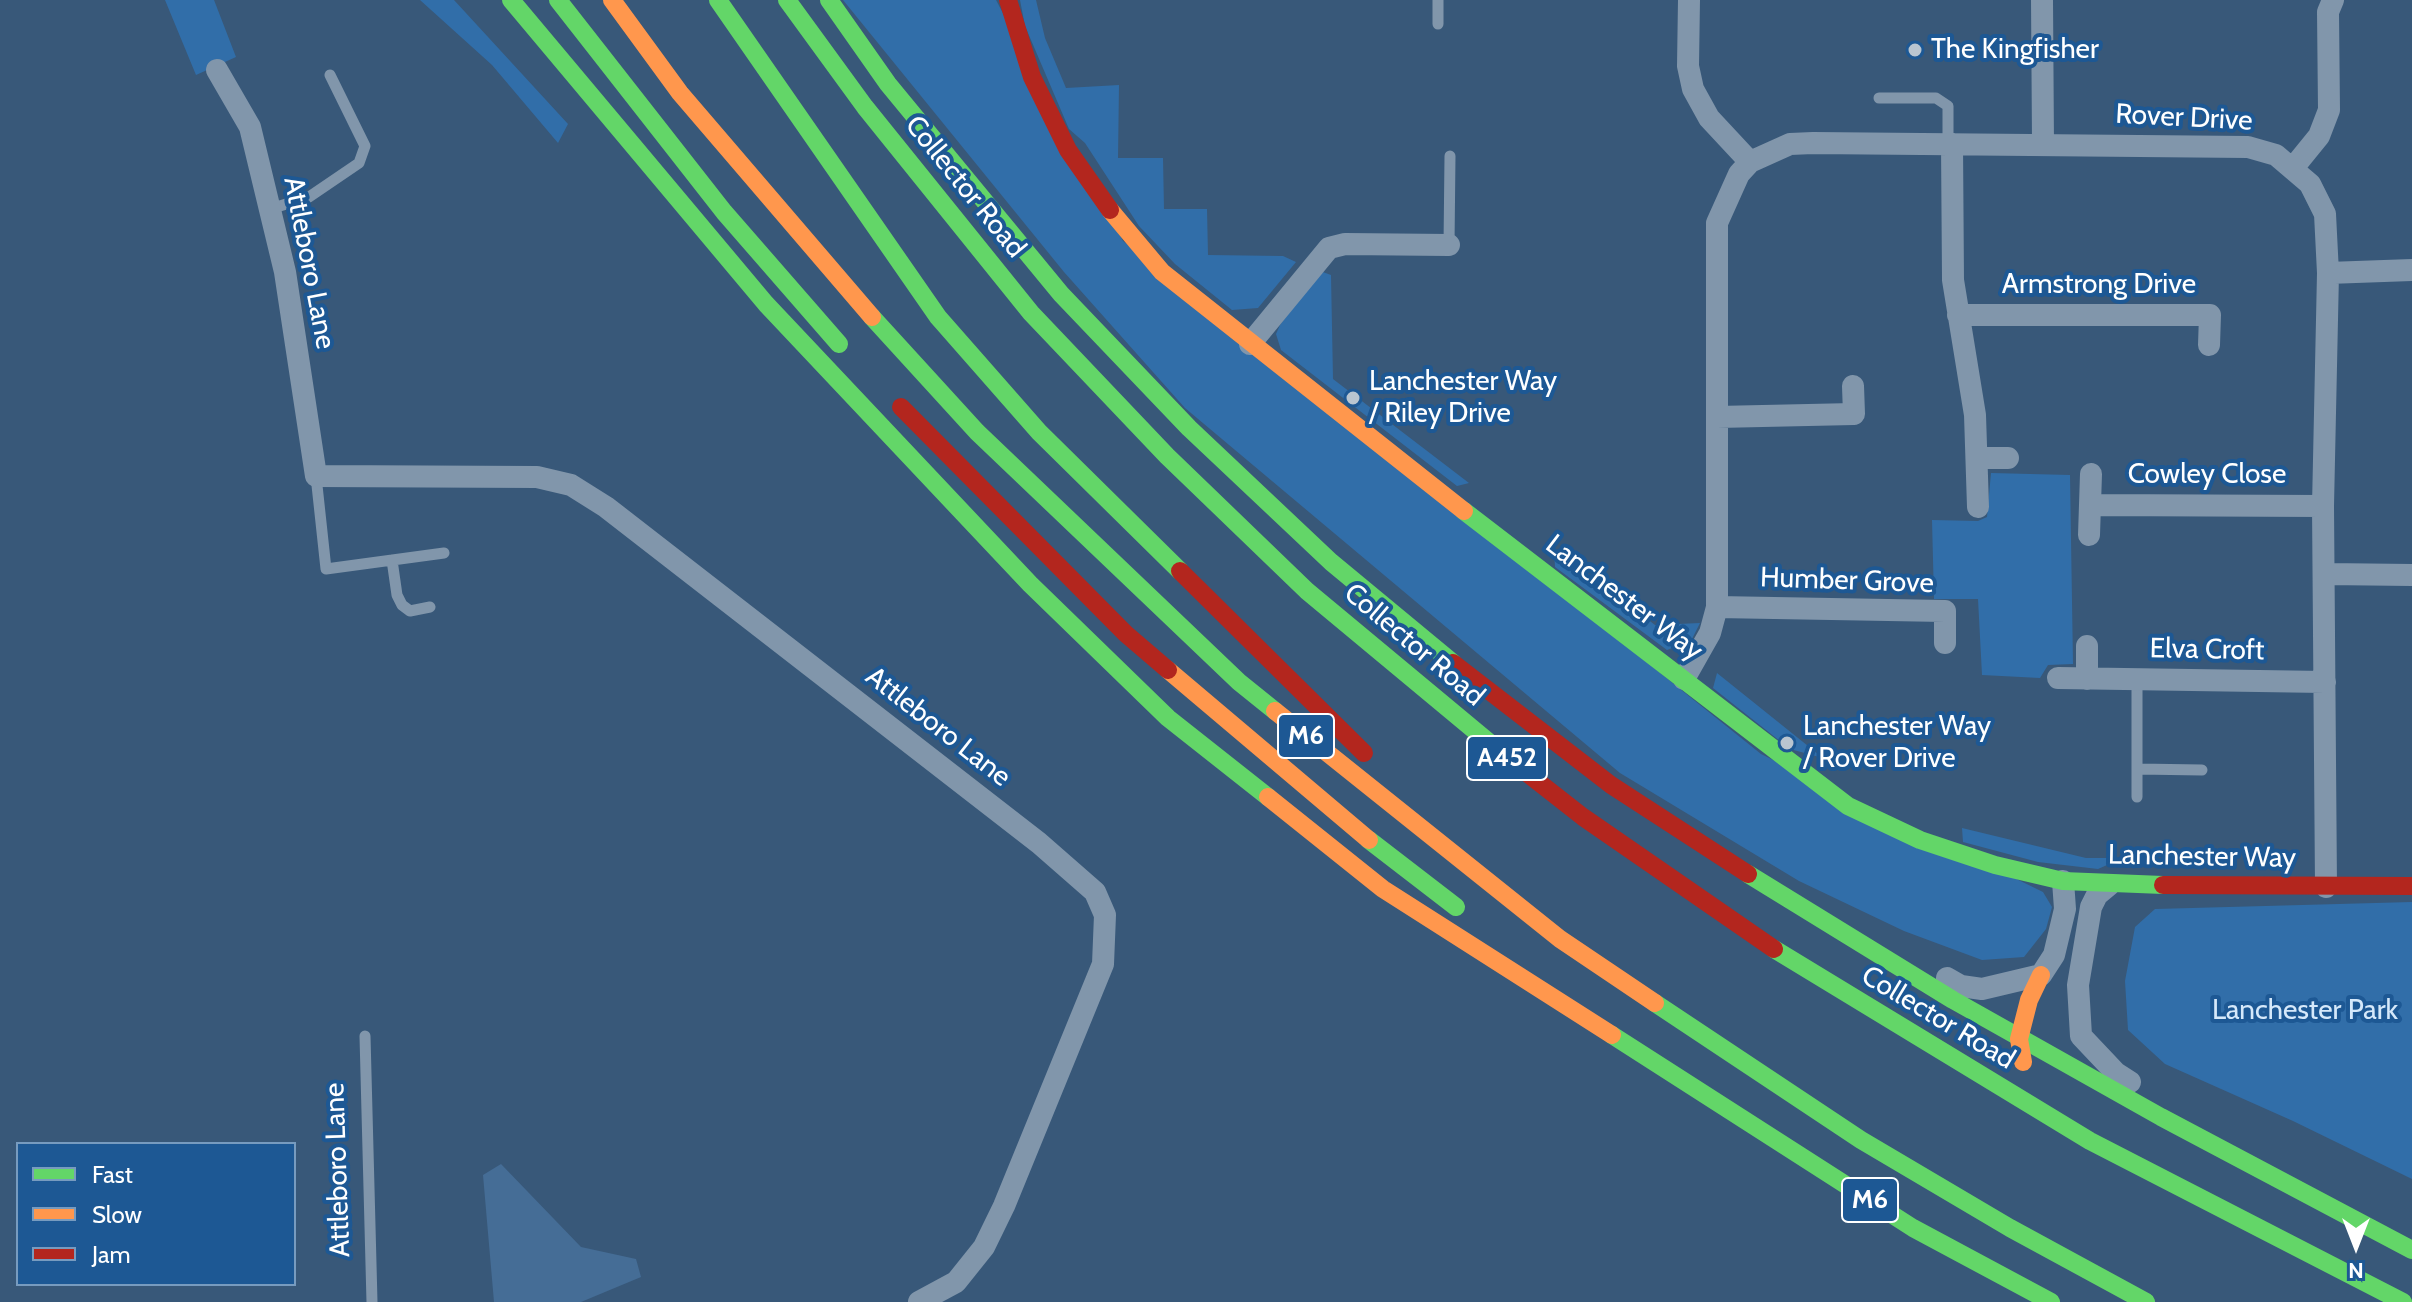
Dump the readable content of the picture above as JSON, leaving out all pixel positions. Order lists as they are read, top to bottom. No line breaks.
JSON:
{"streets":{"main road":["Collector Road","Lanchester Way","M6","A452"],"street":["Rover Drive","Attleboro Lane","Armstrong Drive","Cowley Close","Humber Grove","Elva Croft"]},"crossings":[["Rover Drive","Cowley Close"],["Rover Drive","Lanchester Way"],["Rover Drive","Elva Croft"]],"parks":["Lanchester Park"],"places":["The Kingfisher","Lanchester Way / Riley Drive","Lanchester Way / Rover Drive"],"legend":["Fast","Slow","Jam"],"north":"bottom"}
